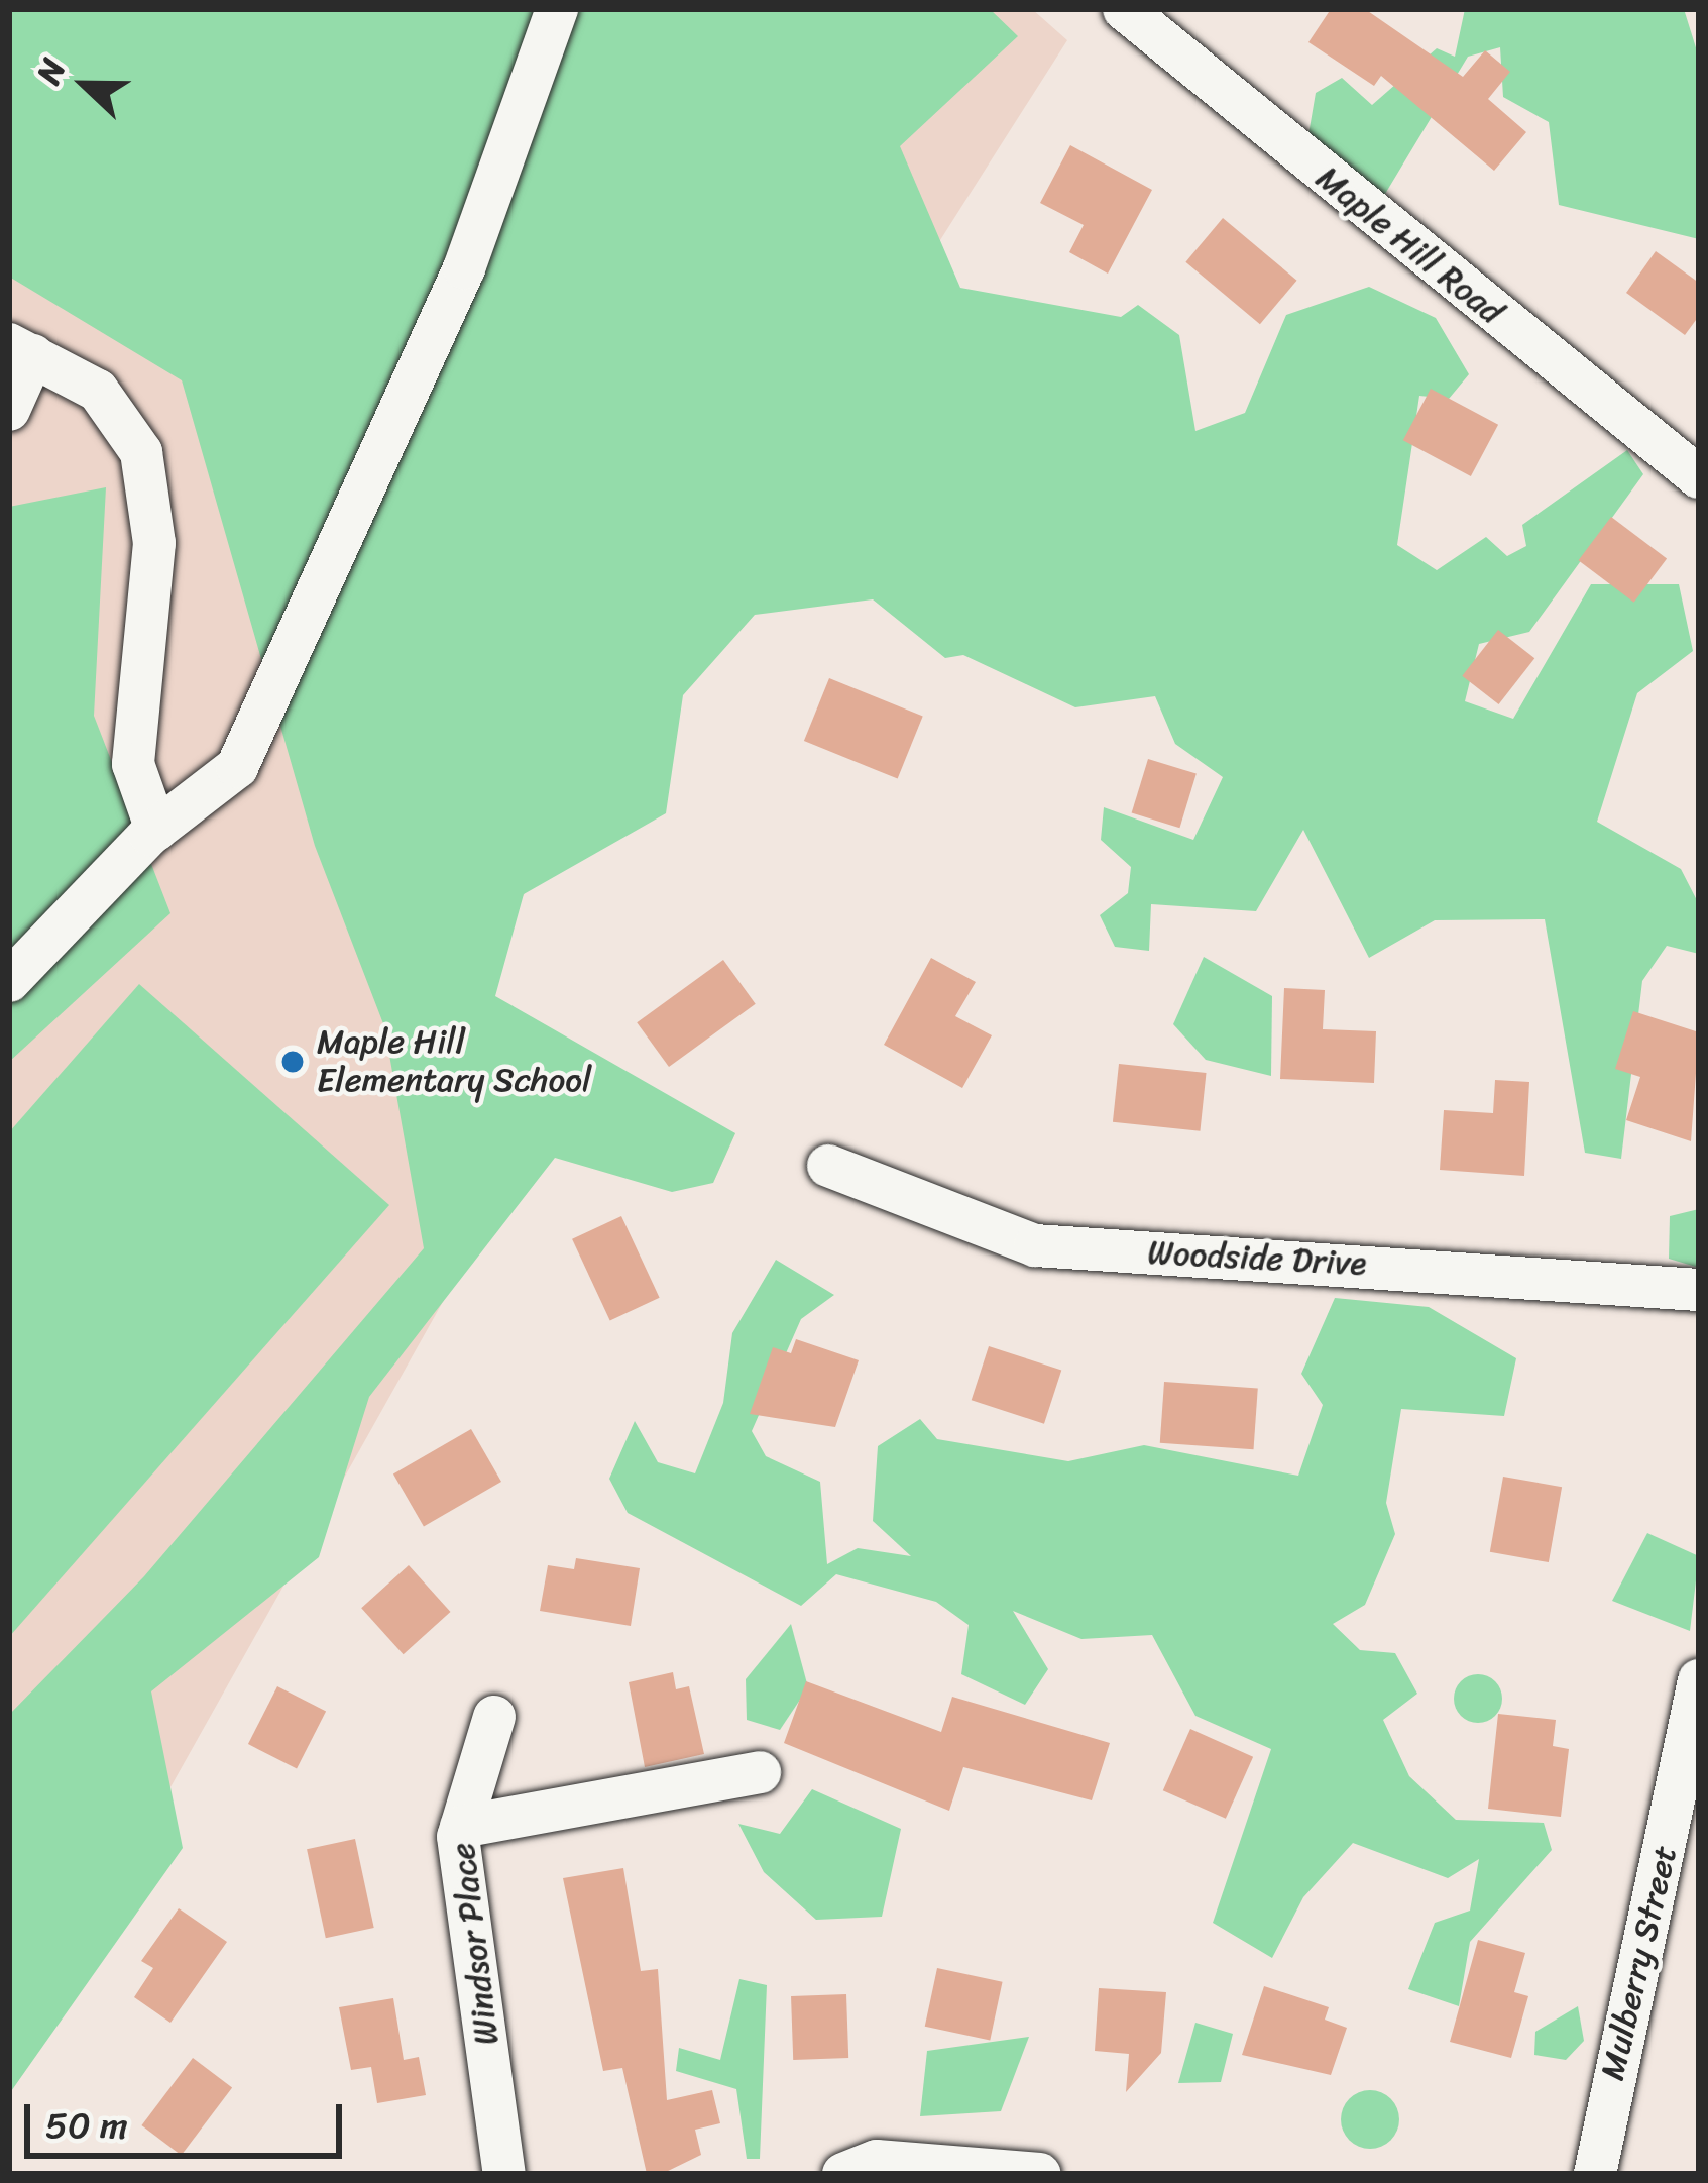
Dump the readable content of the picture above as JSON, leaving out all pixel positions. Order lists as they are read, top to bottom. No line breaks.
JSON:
{"streets":{"street":["Maple Hill Road","Woodside Drive","Windsor Place","Mulberry Street"]},"places":["Maple Hill Elementary School"],"scale_bar":"50 m","north":"left"}
